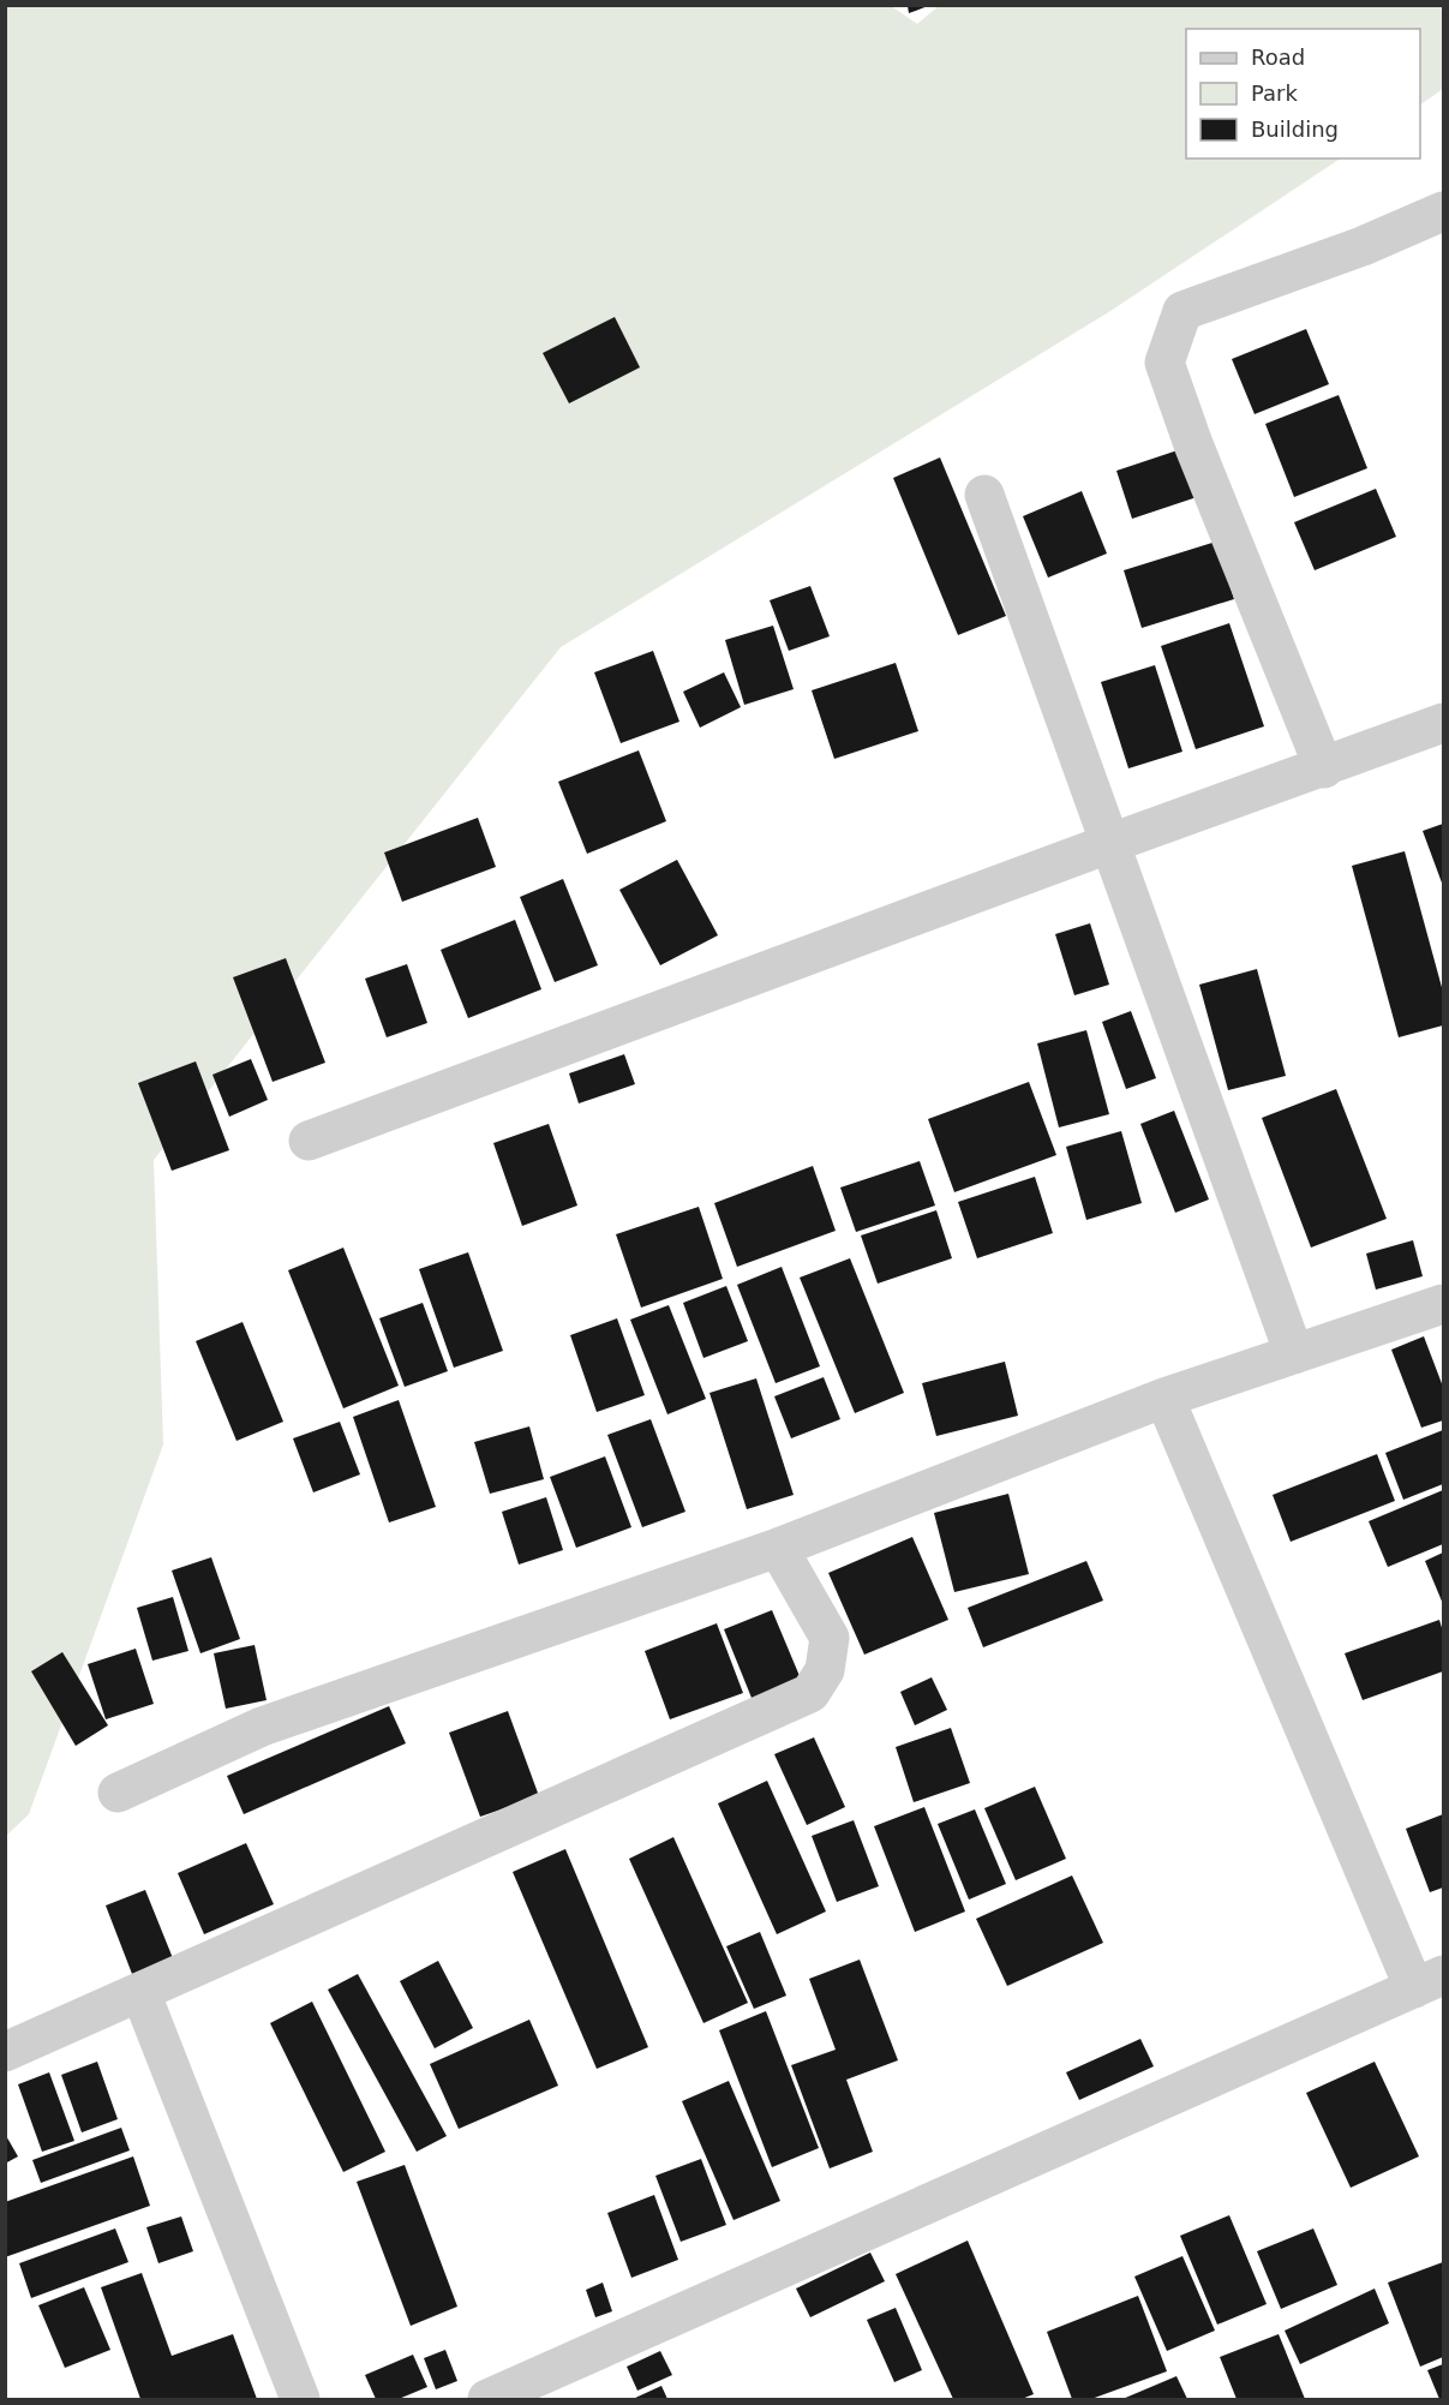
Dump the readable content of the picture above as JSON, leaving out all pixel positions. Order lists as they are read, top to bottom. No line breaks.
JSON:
{"legend":["Road","Park","Building"]}
